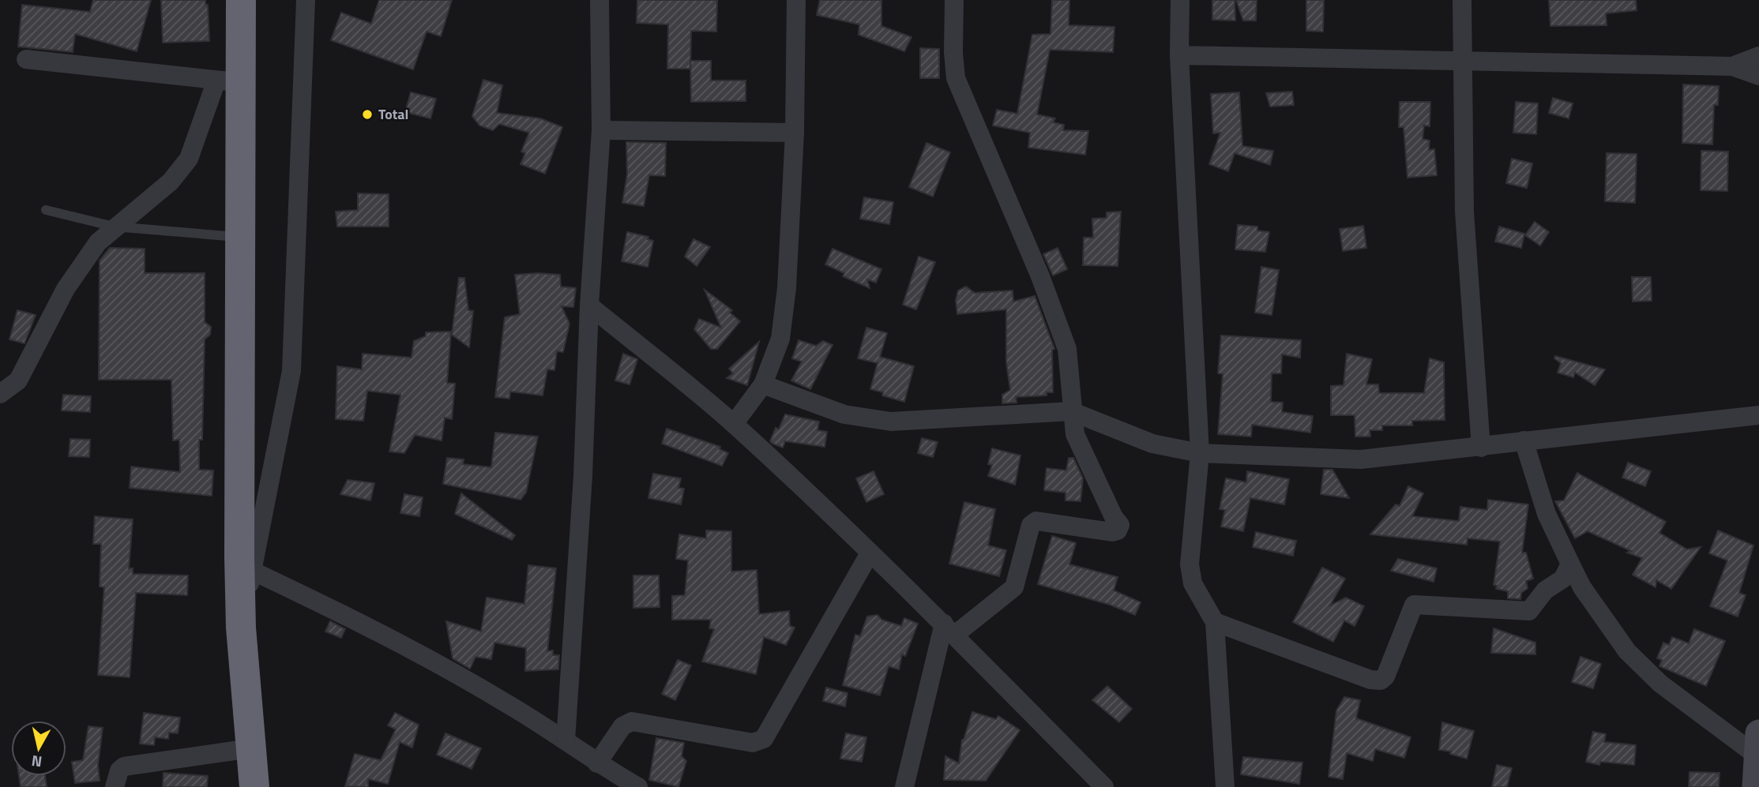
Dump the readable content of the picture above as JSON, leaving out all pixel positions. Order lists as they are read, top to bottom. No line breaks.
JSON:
{"places":["Total"],"north":"bottom"}
